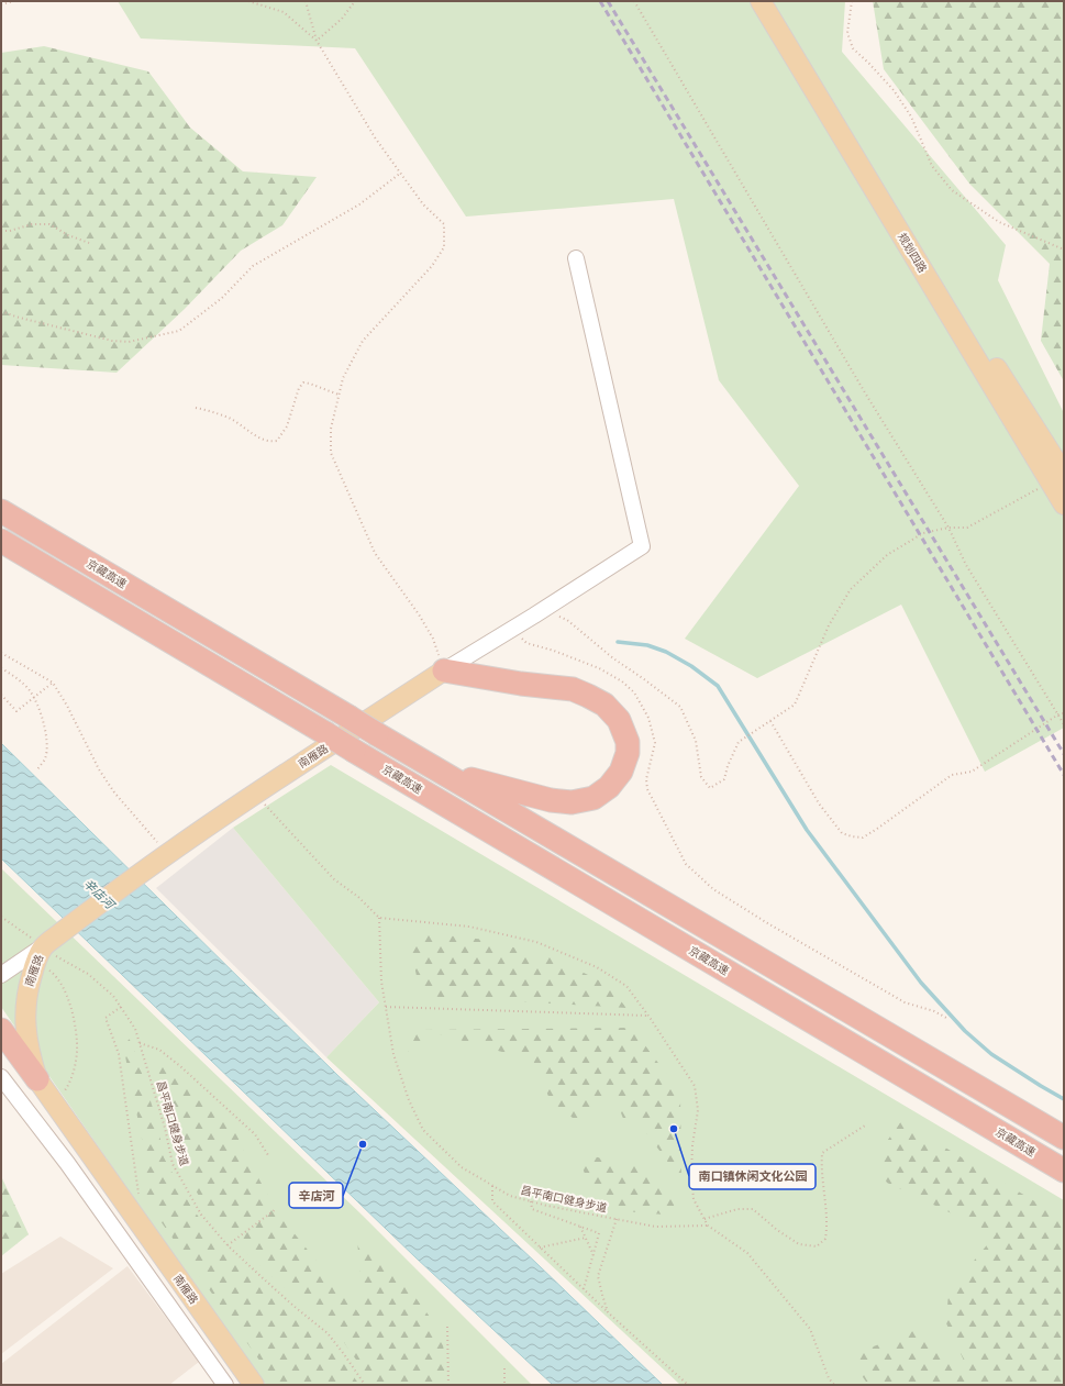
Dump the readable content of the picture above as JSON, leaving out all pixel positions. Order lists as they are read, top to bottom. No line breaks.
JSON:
{"streets":{"highway":["京藏高速"],"main road":["规划四路","南雁路"],"path":["昌平南口健身步道"]},"crossings":[["南雁路","昌平南口健身步道"]],"water":["辛店河"],"places":["南口镇休闲文化公园","辛店河"]}
